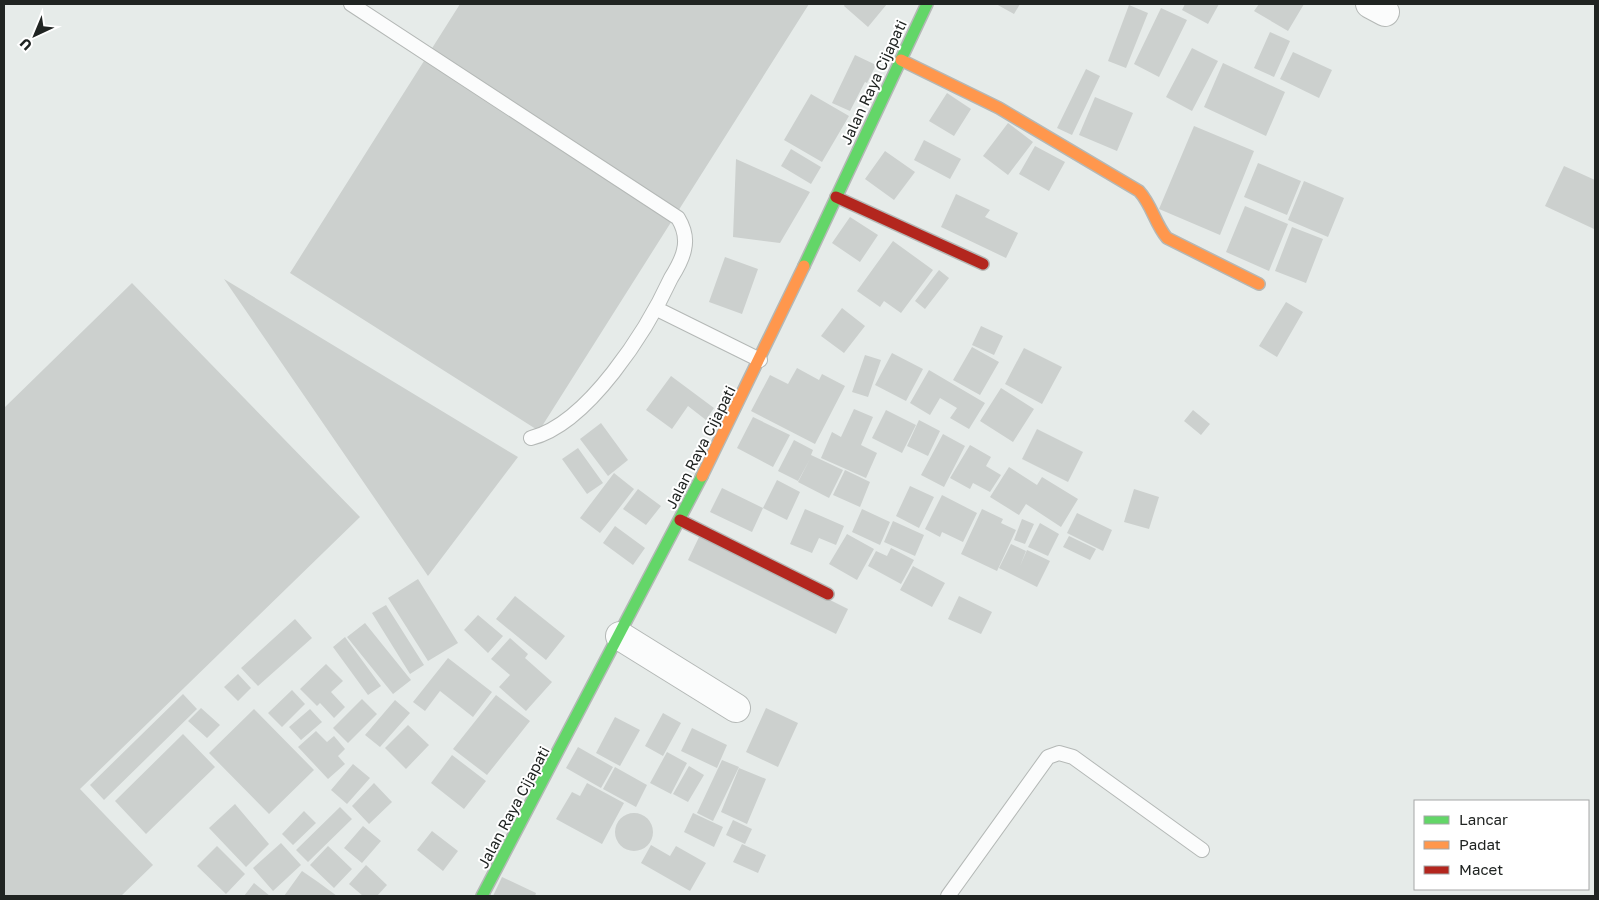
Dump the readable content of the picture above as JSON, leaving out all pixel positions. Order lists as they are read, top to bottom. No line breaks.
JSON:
{"streets":{"main road":["Jalan Raya Cijapati"]},"legend":["Lancar","Padat","Macet"],"north":"bottom left"}
